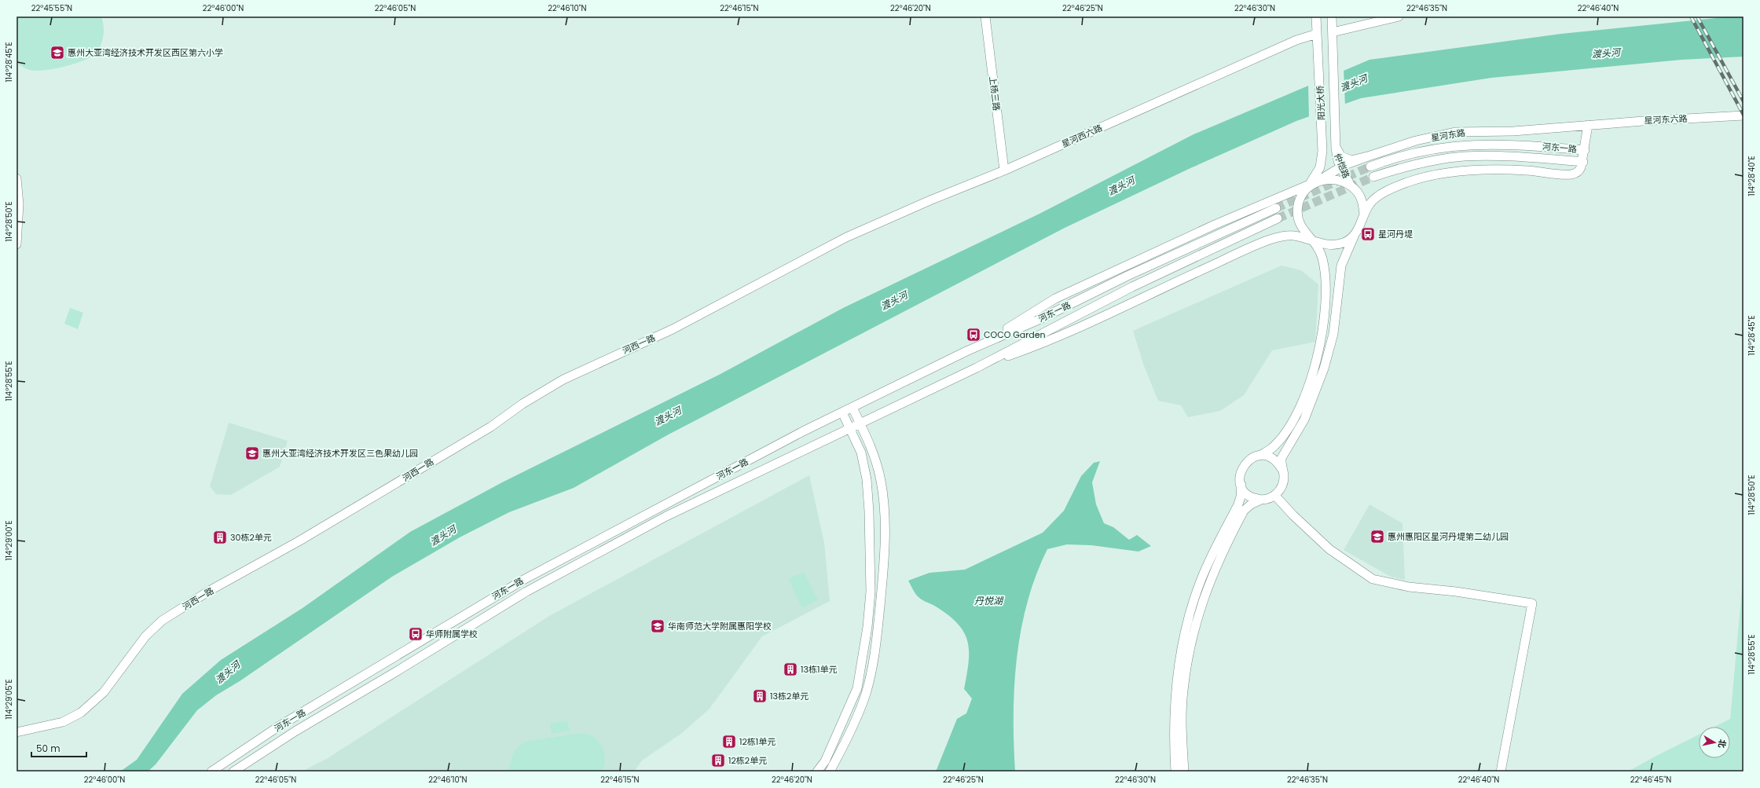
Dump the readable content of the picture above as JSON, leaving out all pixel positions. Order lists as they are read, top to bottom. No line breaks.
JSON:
{"streets":{"street":["上杨三路","阳光大桥","星河东六路","星河东路","星河西六路","河东一路","仲恺路","河西一路"]},"crossings":[["上杨三路","星河西六路"],["阳光大桥","星河东路"],["阳光大桥","星河西六路"],["阳光大桥","仲恺路"],["星河东六路","星河东路"],["星河东路","仲恺路"],["星河西六路","河西一路"]],"water":["渡头河","丹悦湖"],"places":{"school or university":["惠州大亚湾经济技术开发区西区第六小学","惠州大亚湾经济技术开发区三色果幼儿园","惠州惠阳区星河丹堤第二幼儿园","华南师范大学附属惠阳学校"],"bus stop":["星河丹堤","COCO Garden","华师附属学校"],"building":["30栋2单元","13栋1单元","13栋2单元","12栋1单元","12栋2单元"]},"scale_bar":"50 m","north":"right","coordinates":["22°45'55\"N","22°46'00\"N","22°46'05\"N","22°46'10\"N","22°46'15\"N","22°46'20\"N","22°46'25\"N","22°46'30\"N","22°46'35\"N","22°46'40\"N","114°28'45\"E","114°28'40\"E","114°28'50\"E","114°28'55\"E","114°29'00\"E","114°29'05\"E","22°46'45\"N"]}
